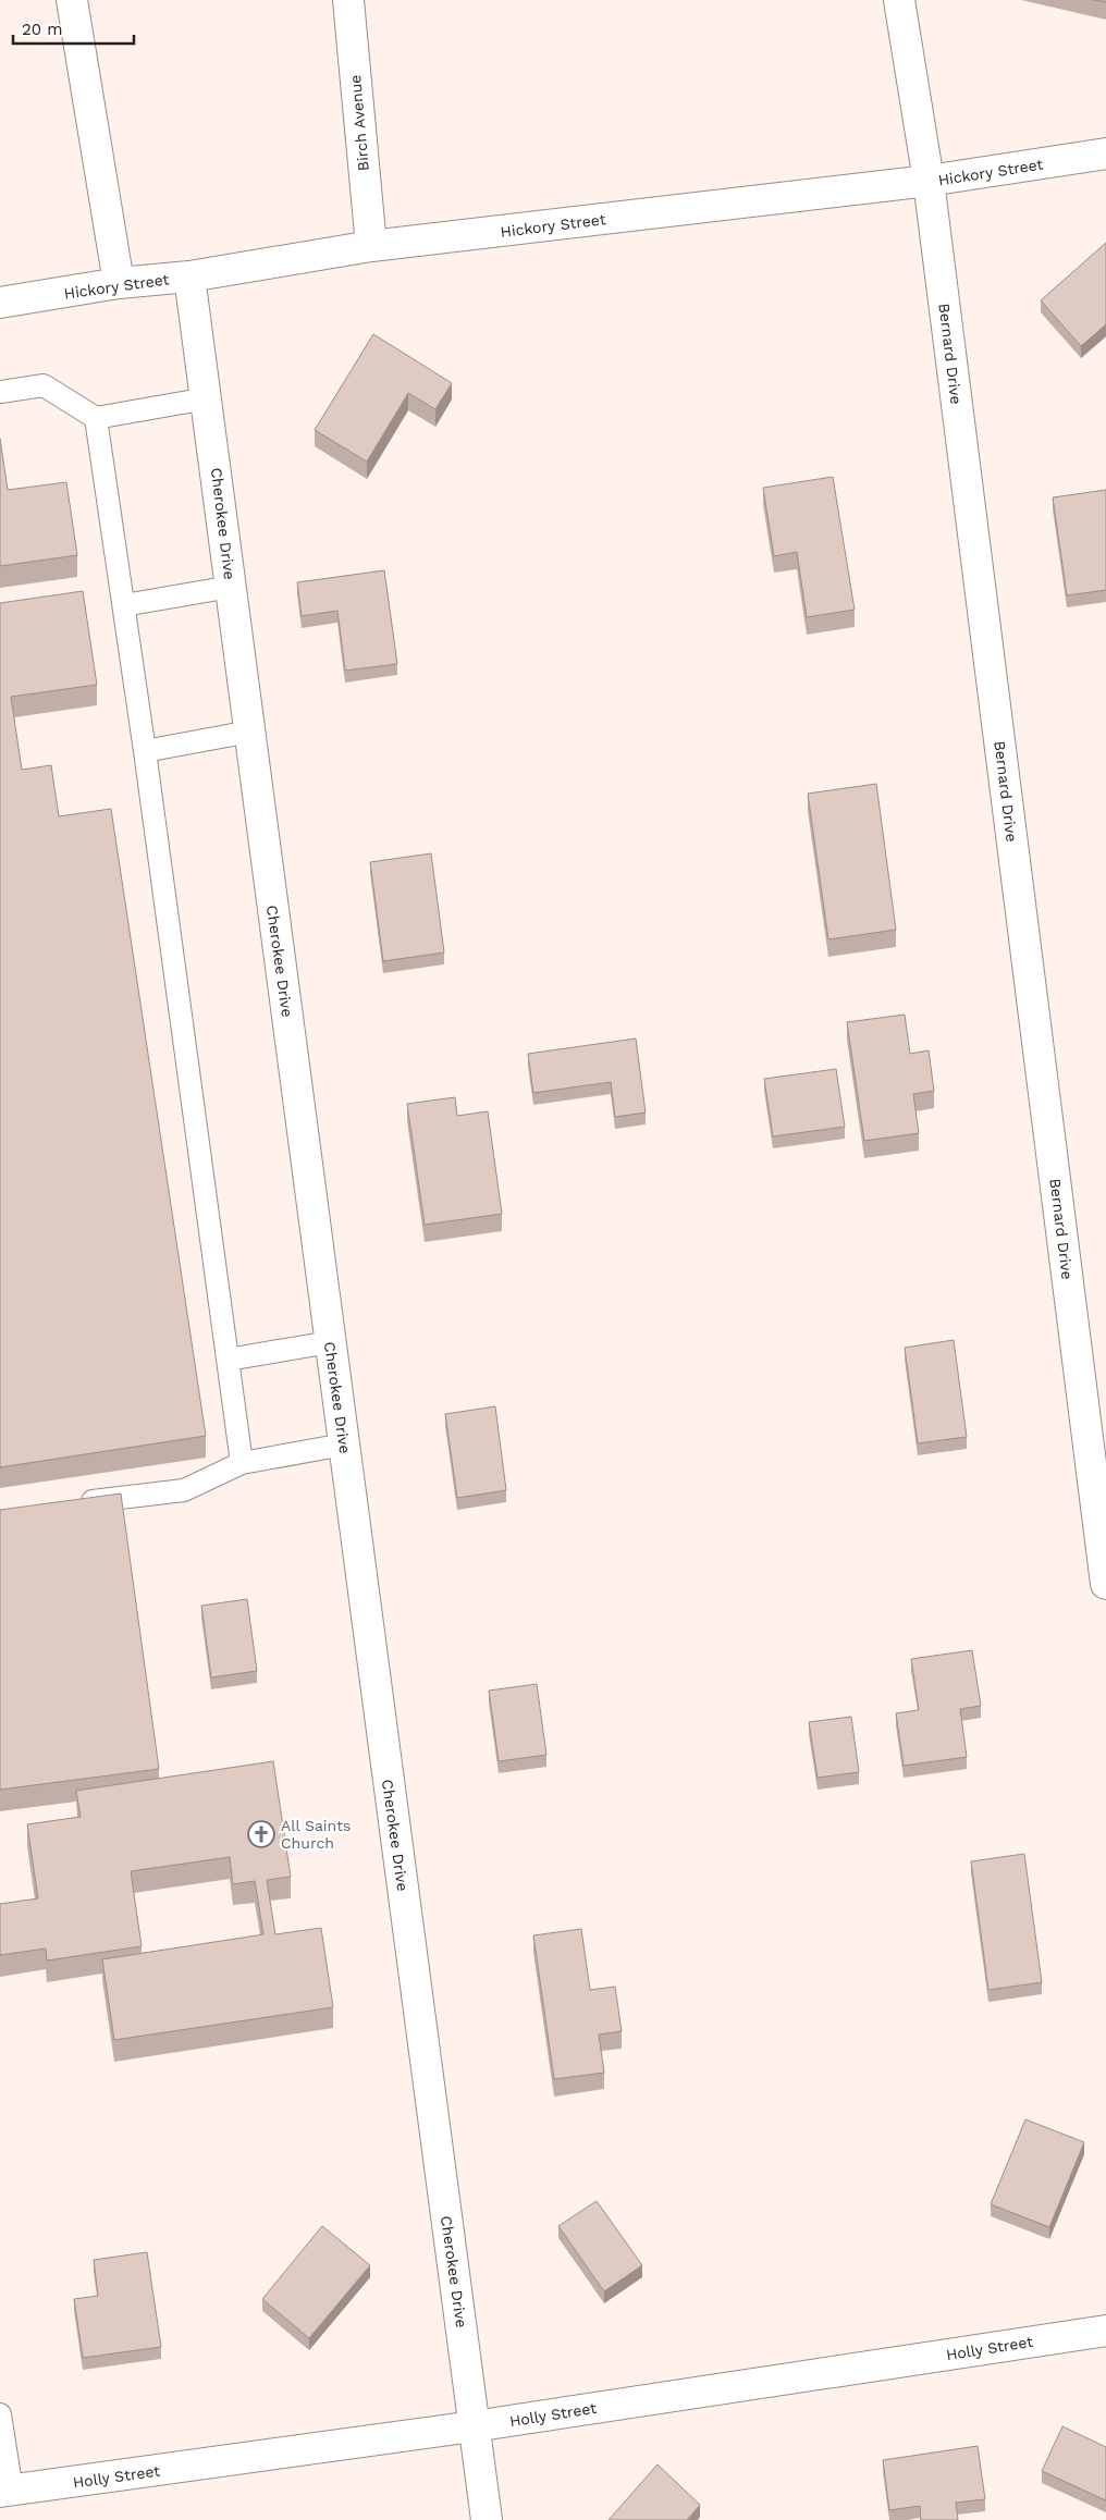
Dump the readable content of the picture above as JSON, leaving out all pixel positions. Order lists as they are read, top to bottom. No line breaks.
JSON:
{"streets":{"street":["Birch Avenue","Hickory Street","Bernard Drive","Cherokee Drive","Holly Street"]},"crossings":[["Birch Avenue","Hickory Street"],["Hickory Street","Bernard Drive"],["Hickory Street","Cherokee Drive"],["Cherokee Drive","Holly Street"]],"places":{"church":["All Saints Church"]},"scale_bar":"20 m"}
